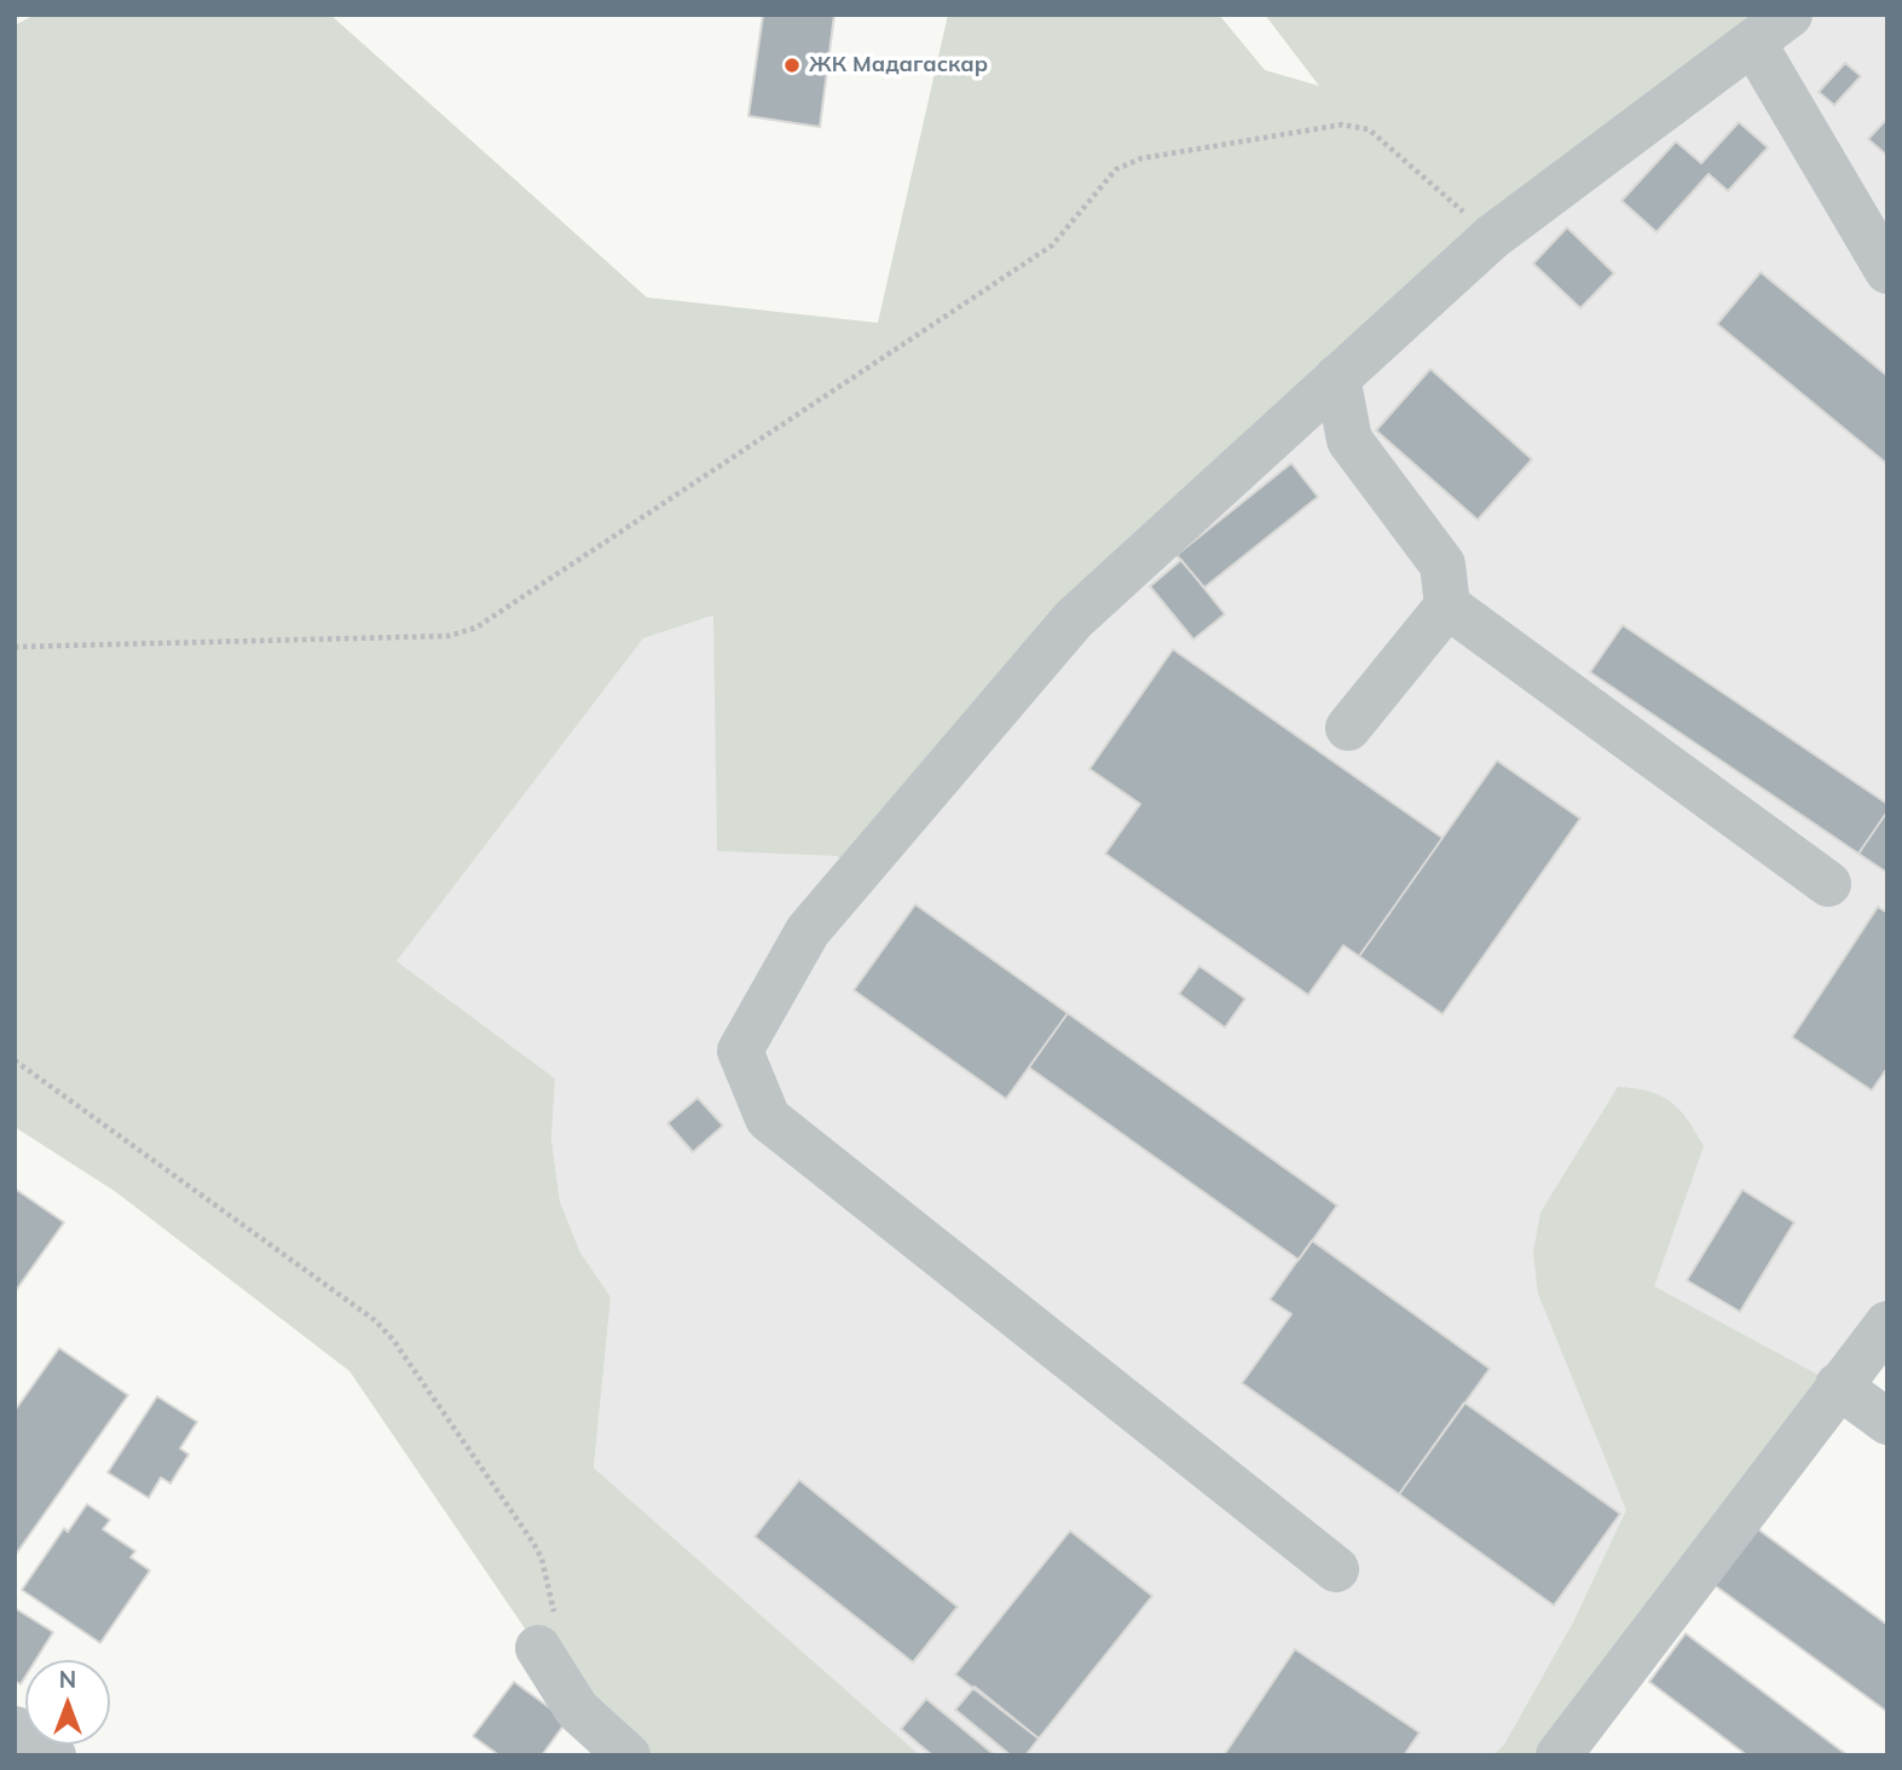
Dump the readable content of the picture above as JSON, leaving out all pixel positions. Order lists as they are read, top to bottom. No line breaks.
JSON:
{"places":["ЖК Мадагаскар"],"north":"top"}
